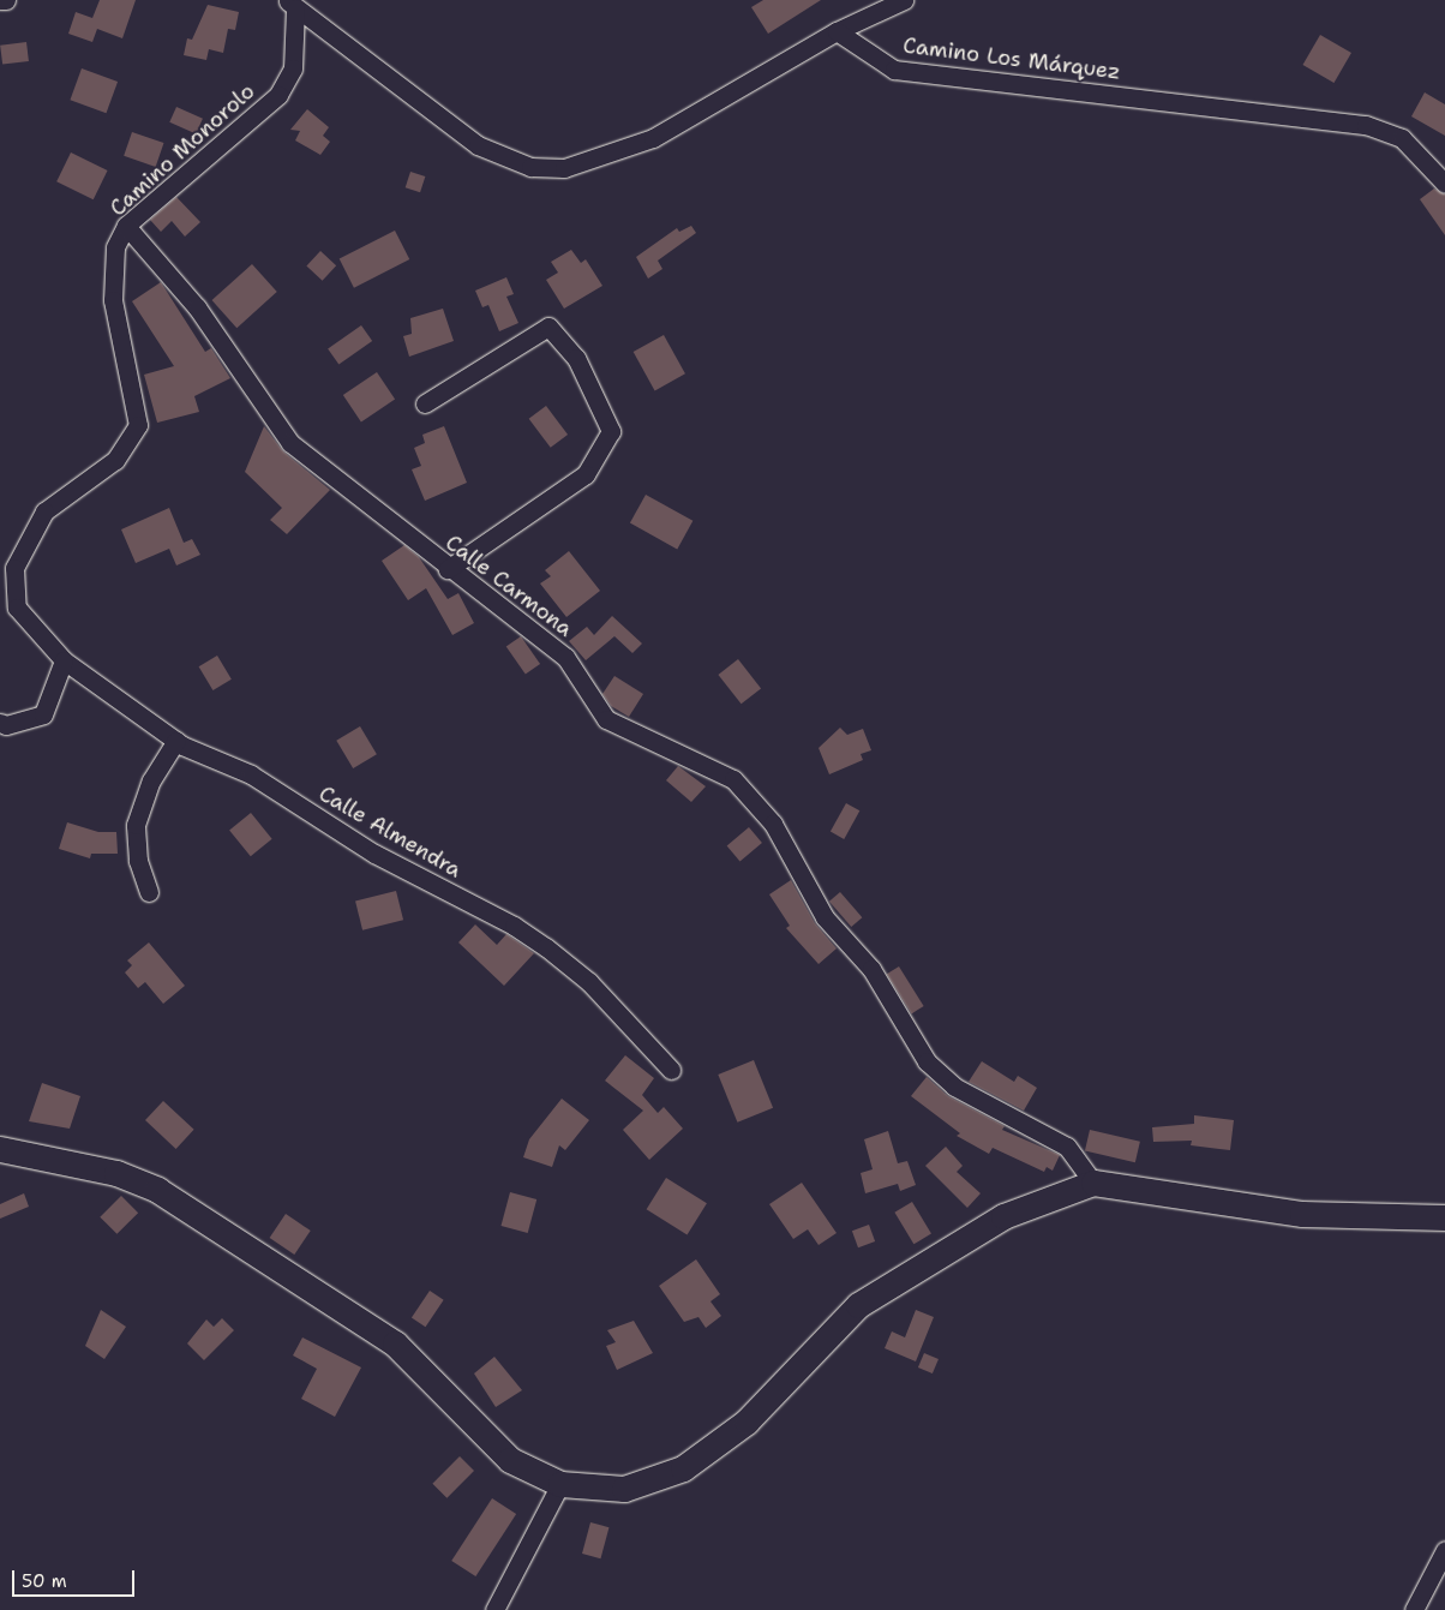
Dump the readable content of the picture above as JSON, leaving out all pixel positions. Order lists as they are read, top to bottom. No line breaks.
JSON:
{"streets":{"street":["Camino Los Márquez","Camino Monorolo","Calle Carmona","Calle Almendra"]},"crossings":[["Camino Monorolo","Calle Carmona"],["Camino Monorolo","Calle Almendra"]],"scale_bar":"50 m"}
